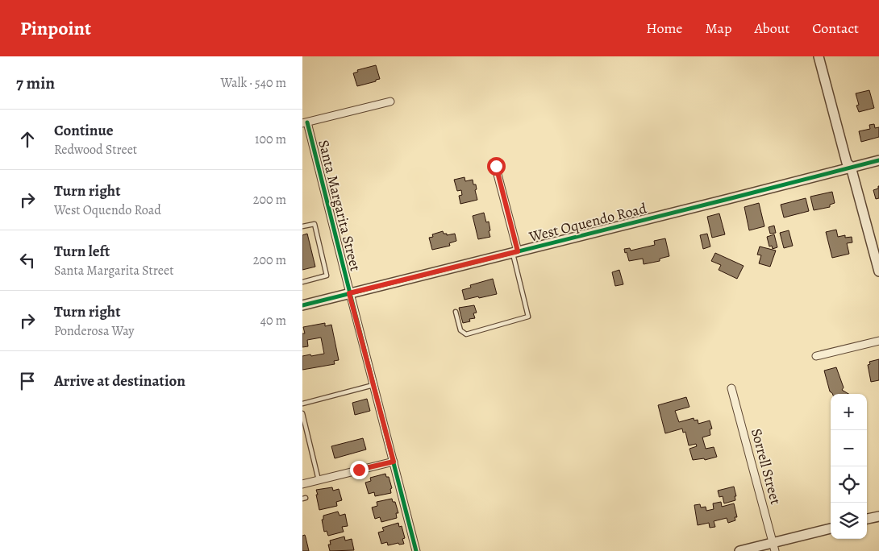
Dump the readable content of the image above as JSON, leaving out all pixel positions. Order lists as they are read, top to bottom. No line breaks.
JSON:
{"streets":{"street":["Santa Margarita Street","West Oquendo Road","Sorrell Street"]},"crossings":[["Santa Margarita Street","West Oquendo Road"]],"page":{"header":"Pinpoint","nav":["Home","Map","About","Contact"],"heading":["7 min","Walk · 540 m"],"list":[["Continue","Redwood Street","100 m"],["Turn right","West Oquendo Road","200 m"],["Turn left","Santa Margarita Street","200 m"],["Turn right","Ponderosa Way","40 m"],"Arrive at destination"],"map_buttons":["+","−"]}}
